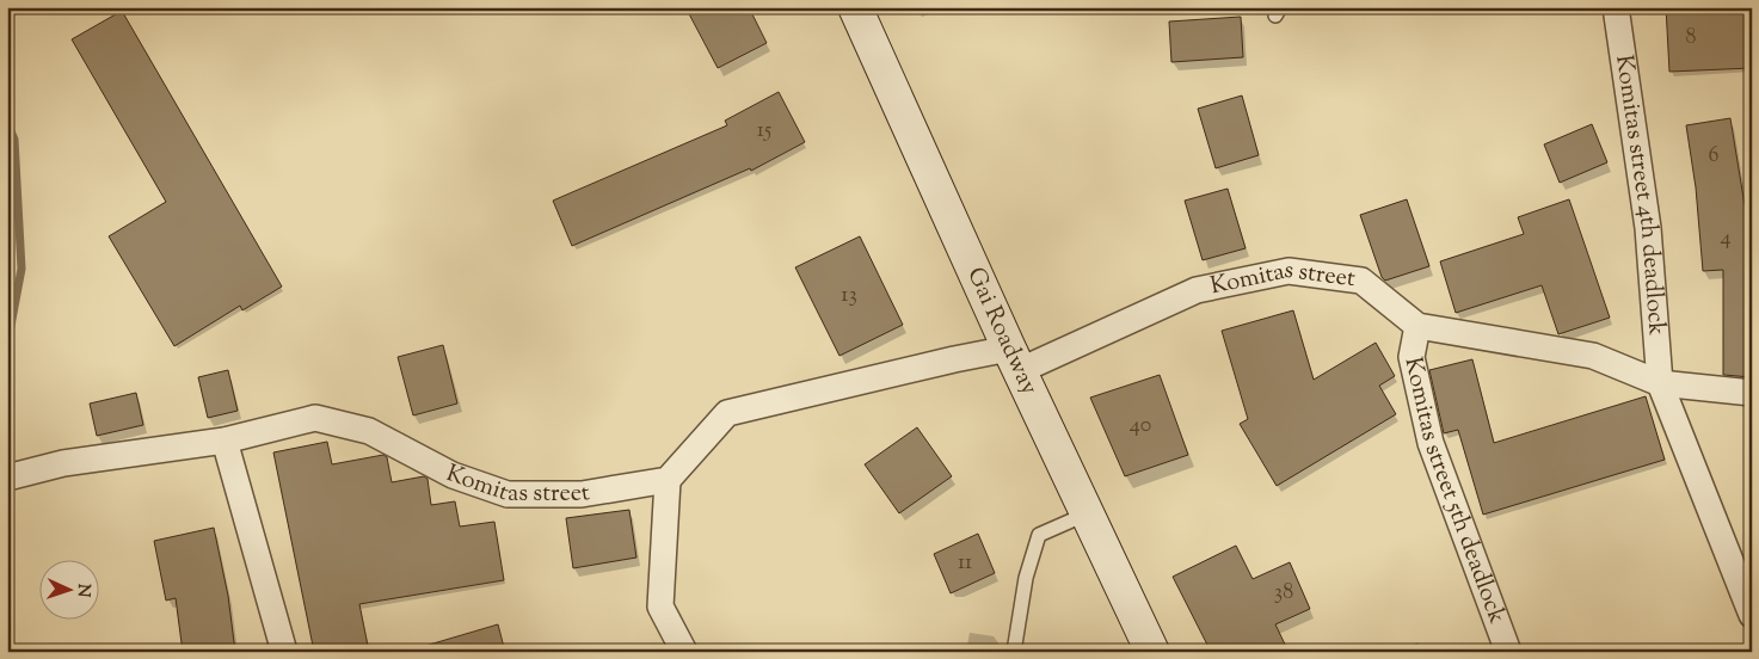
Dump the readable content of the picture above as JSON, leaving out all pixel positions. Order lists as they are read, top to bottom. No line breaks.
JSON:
{"streets":{"main road":["Gai Roadway"],"street":["Komitas street 4th deadlock","Komitas street","Komitas street 5th deadlock"]},"crossings":[["Komitas street 4th deadlock","Komitas street"],["Komitas street","Gai Roadway"],["Komitas street","Komitas street 5th deadlock"]],"house_numbers":["8","15","6","4","13","40","11","38"],"north":"right"}
